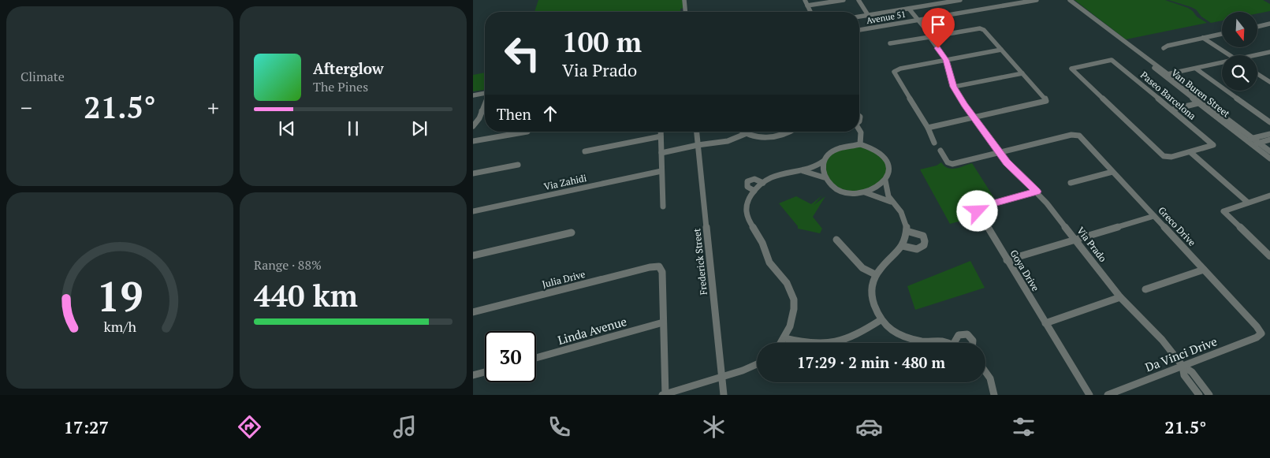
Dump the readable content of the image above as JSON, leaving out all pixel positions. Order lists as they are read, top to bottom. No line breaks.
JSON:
{"streets":{"street":["Avenue 51","Van Buren Street","Paseo Barcelona","Via Zahidi","Greco Drive","Via Prado","Frederick Street","Goya Drive","Julia Drive","Linda Avenue","Da Vinci Drive"]},"crossings":[["Avenue 51","Via Prado"],["Greco Drive","Via Prado"],["Greco Drive","Da Vinci Drive"],["Via Prado","Goya Drive"],["Via Prado","Da Vinci Drive"],["Julia Drive","Linda Avenue"]],"north":"bottom","page":{"tile":["Climate",["Range · 88%","440 km"]],"turn":["100 m","Via Prado"],"song":["Afterglow","The Pines"],"heat":["−","21.5°","+"],"then":"Then","limit":"30","trip":"17:29 · 2 min · 480 m","tabs":["17:27","21.5°"],"gauge":["19","km/h"]}}
